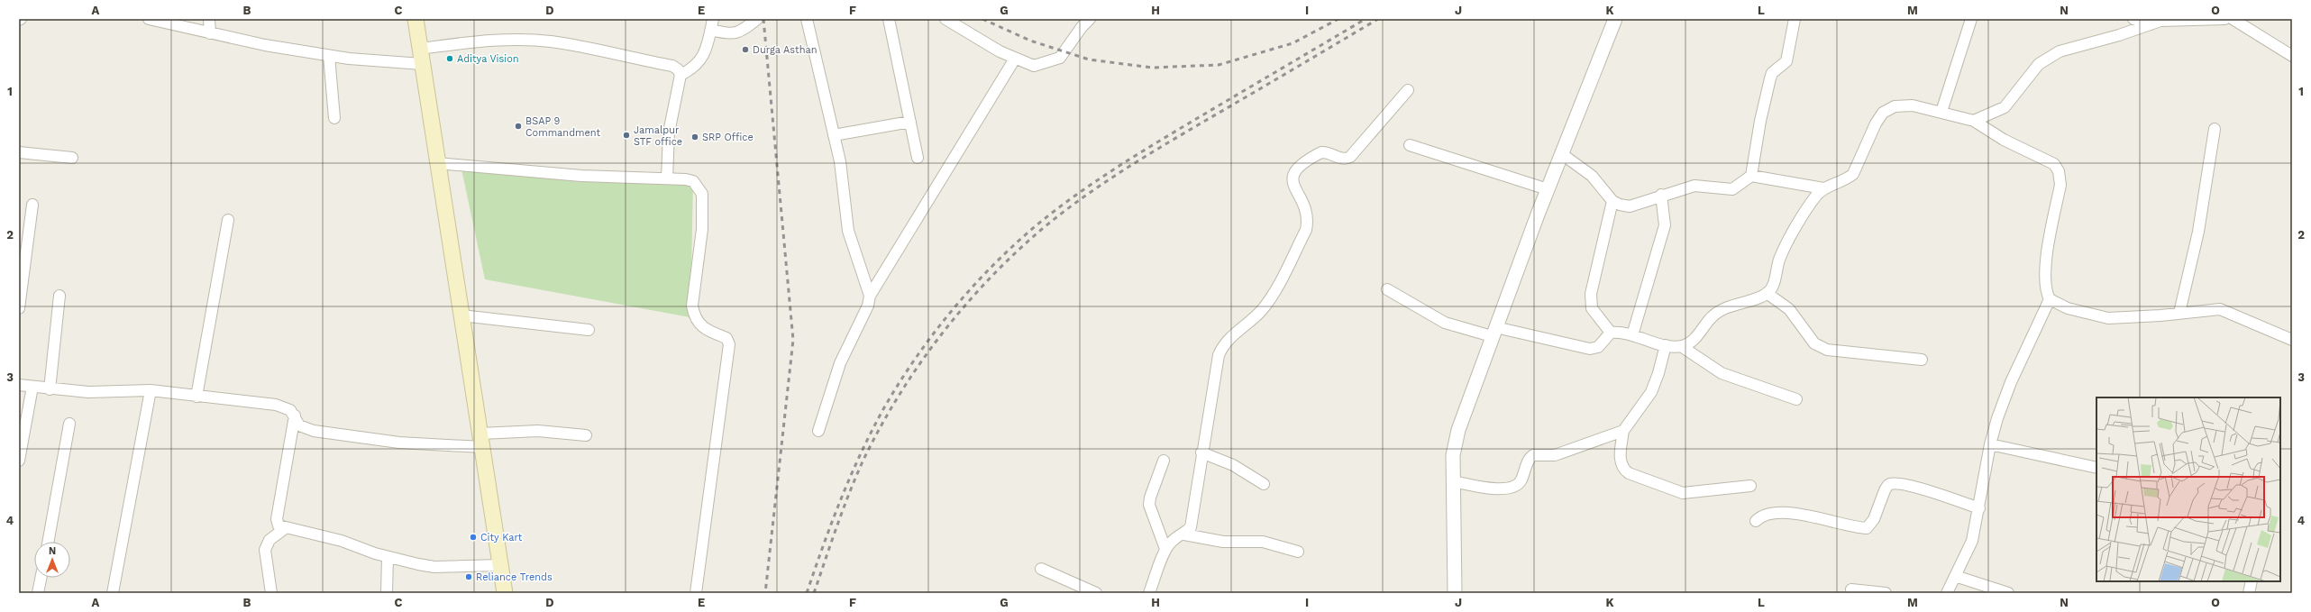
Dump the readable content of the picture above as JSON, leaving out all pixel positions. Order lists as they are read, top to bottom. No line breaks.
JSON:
{"places":["Durga Asthan","Aditya Vision","BSAP 9 Commandment","Jamalpur STF office","SRP Office","City Kart","Reliance Trends"],"north":"top","grid":{"columns":["A","B","C","D","E","F","G","H","I","J","K","L","M","N","O"],"rows":["1","2","3","4"]}}
